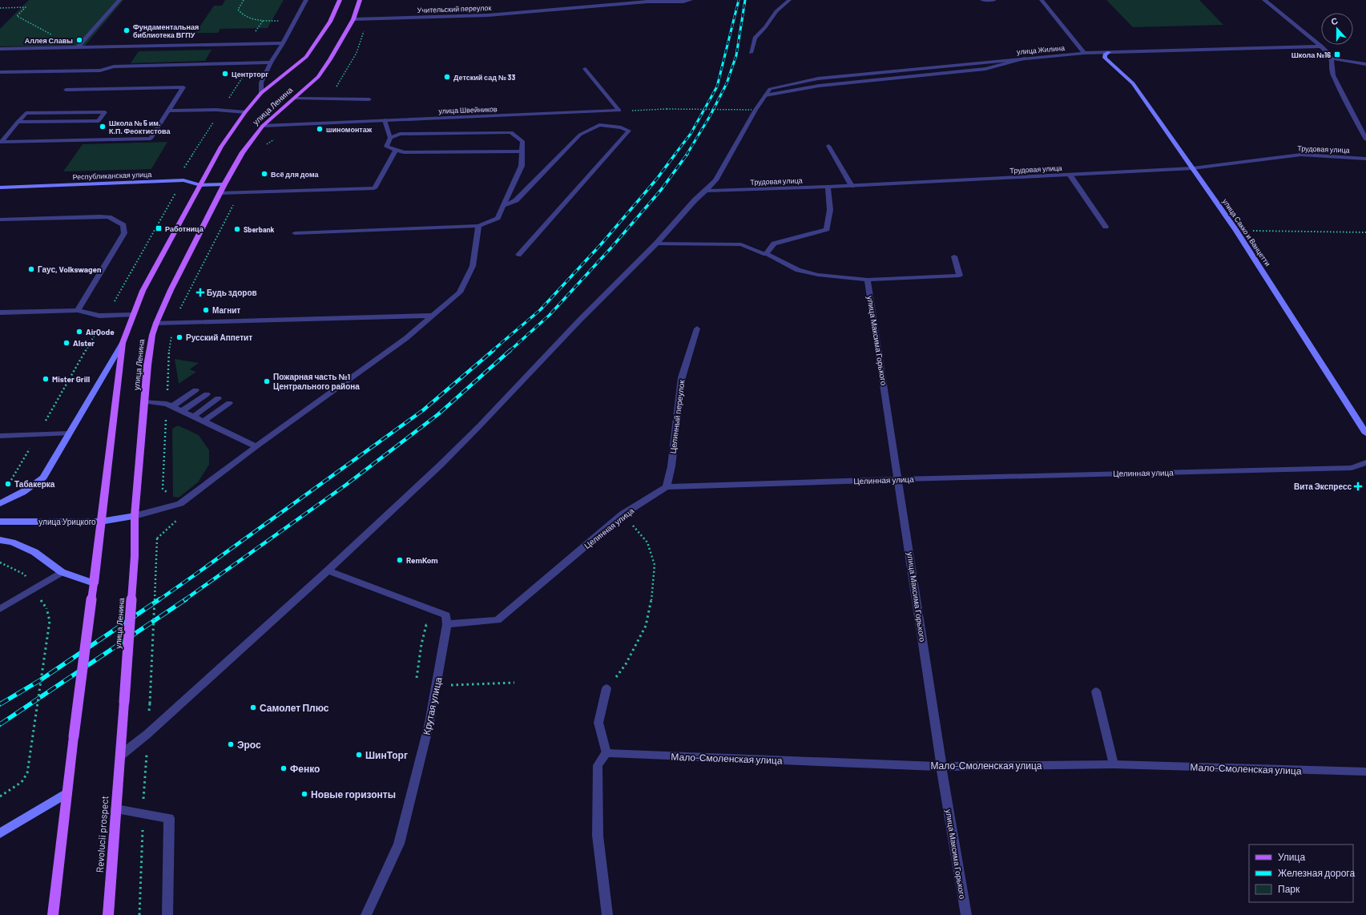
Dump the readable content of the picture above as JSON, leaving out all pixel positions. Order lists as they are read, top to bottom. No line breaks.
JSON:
{"streets":{"main road":["улица Ленина","Revolucii prospect"],"street":["Учительский переулок","улица Жилина","улица Швейников","Трудовая улица","Республиканская улица","улица Сакко и Ванцетти","улица Максима Горького","Целинный переулок","Целинная улица","улица Урицкого","Крутая улица","Мало-Смоленская улица"]},"crossings":[["Учительский переулок","улица Ленина"],["улица Жилина","Трудовая улица"],["улица Жилина","улица Сакко и Ванцетти"],["улица Ленина","улица Швейников"],["улица Ленина","Республиканская улица"],["улица Ленина","улица Урицкого"],["улица Ленина","Revolucii prospect"],["Трудовая улица","улица Сакко и Ванцетти"],["улица Максима Горького","Целинная улица"],["улица Максима Горького","Мало-Смоленская улица"],["Целинный переулок","Целинная улица"],["Целинная улица","Крутая улица"]],"places":{"other":["Фундаментальная библиотека ВГПУ","Аллея Славы","Центрторг","Детский сад № 33","Школа № 5 им. К.П. Феоктистова","шиномонтаж","Всё для дома","Sberbank","Гаус, Volkswagen","Магнит","AirQode","Русский Аппетит","Alster","Mister Grill","Пожарная часть №1 Центрального района","Табакерка","RemKom","Самолет Плюс","Эрос","ШинТорг","Фенко","Новые горизонты"],"transit":["Школа №16","Работница"],"health":["Будь здоров","Вита Экспресс"]},"legend":["Улица","Железная дорога","Парк"],"north":"top"}
